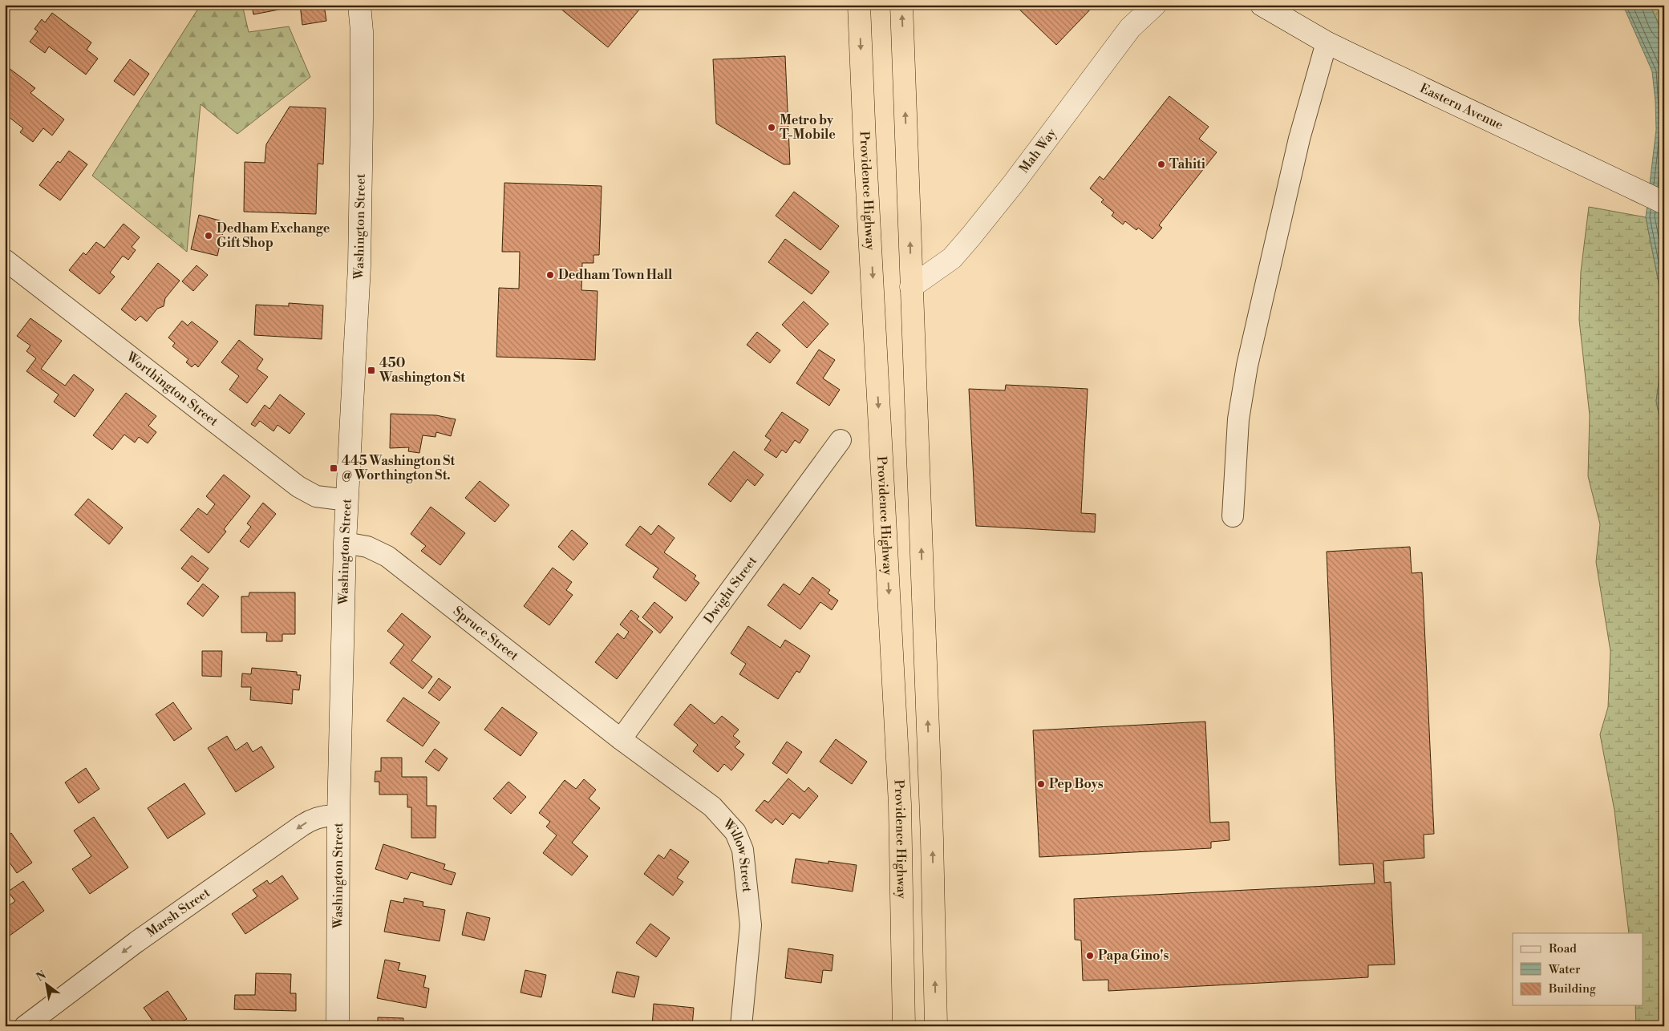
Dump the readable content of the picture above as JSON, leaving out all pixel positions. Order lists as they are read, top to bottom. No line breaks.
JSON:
{"streets":{"highway":["Providence Highway"],"main road":["Eastern Avenue","Mah Way","Washington Street"],"street":["Worthington Street","Dwight Street","Spruce Street","Willow Street","Marsh Street"]},"crossings":[["Washington Street","Worthington Street"],["Washington Street","Spruce Street"],["Washington Street","Marsh Street"],["Dwight Street","Spruce Street"],["Dwight Street","Willow Street"],["Spruce Street","Willow Street"]],"one_way":["Marsh Street"],"places":{"other":["Metro by T-Mobile","Tahiti","Dedham Exchange Gift Shop","Dedham Town Hall","Pep Boys","Papa Gino's"],"transit":["450 Washington St","445 Washington St @ Worthington St."]},"legend":["Road","Water","Building"],"north":"top left"}
